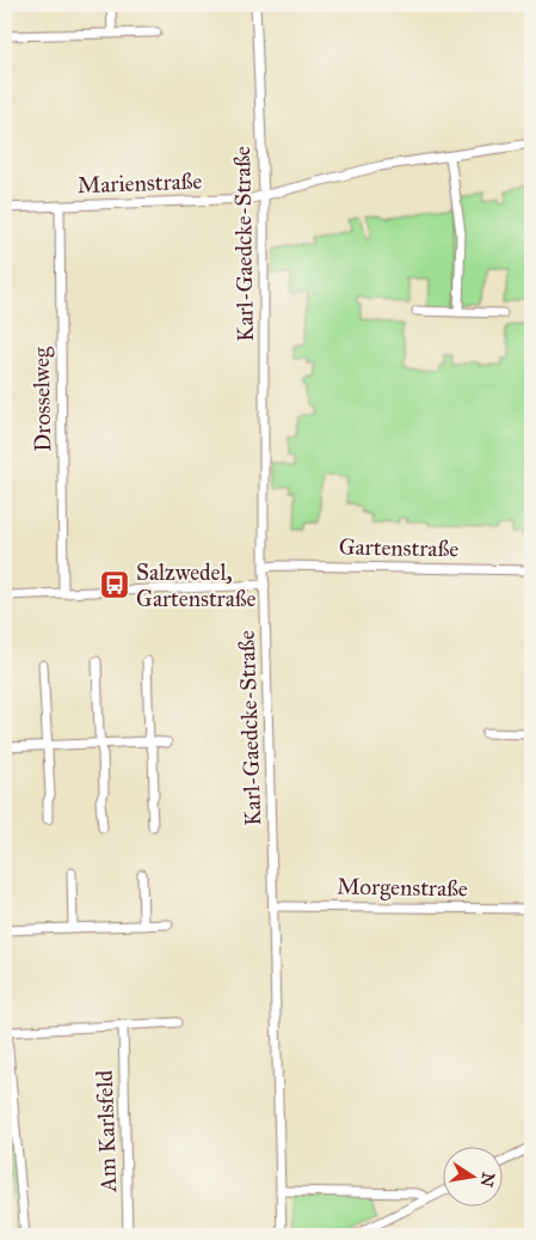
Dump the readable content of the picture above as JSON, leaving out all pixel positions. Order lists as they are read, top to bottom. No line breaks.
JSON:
{"streets":{"street":["Marienstraße","Karl-Gaedcke-Straße","Drosselweg","Gartenstraße","Morgenstraße","Am Karlsfeld"]},"crossings":[["Marienstraße","Karl-Gaedcke-Straße"],["Marienstraße","Drosselweg"],["Karl-Gaedcke-Straße","Gartenstraße"],["Karl-Gaedcke-Straße","Morgenstraße"]],"places":{"bus stop":["Salzwedel, Gartenstraße"]},"north":"right"}
